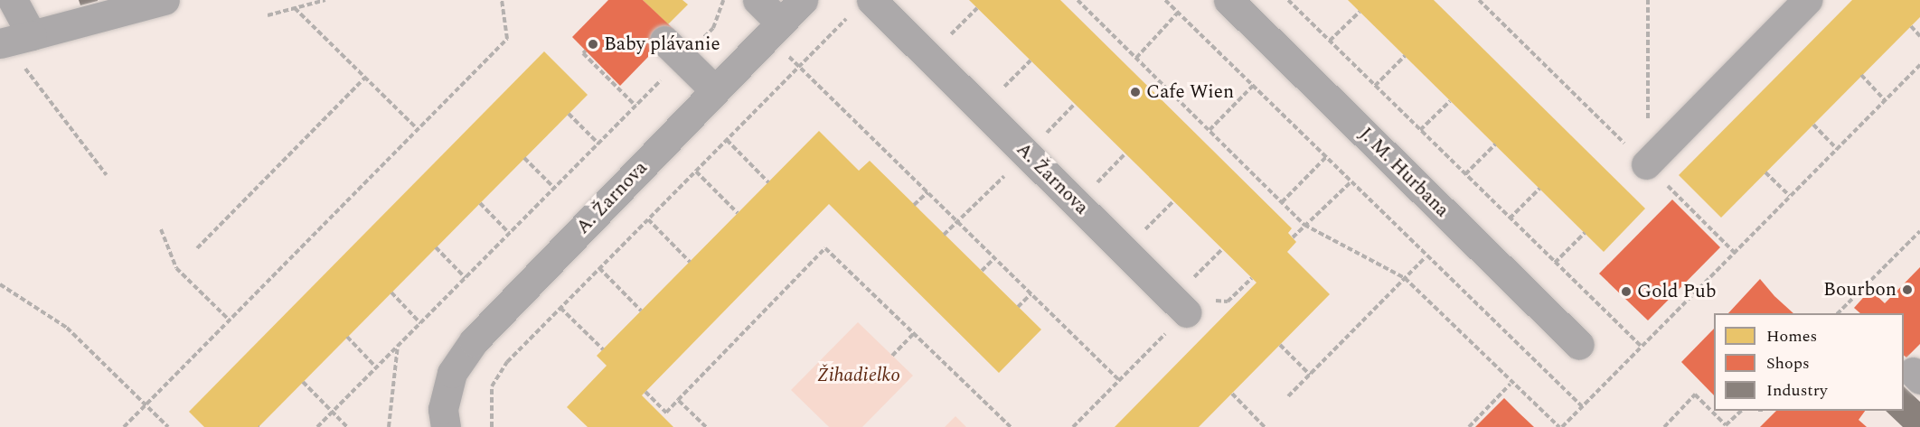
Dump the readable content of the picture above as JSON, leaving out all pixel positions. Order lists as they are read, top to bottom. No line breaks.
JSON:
{"streets":{"street":["J. M. Hurbana","A. Žarnova"]},"parks":["Žihadielko"],"places":["Baby plávanie","Cafe Wien","Bourbon","Gold Pub"],"legend":["Homes","Shops","Industry"]}
